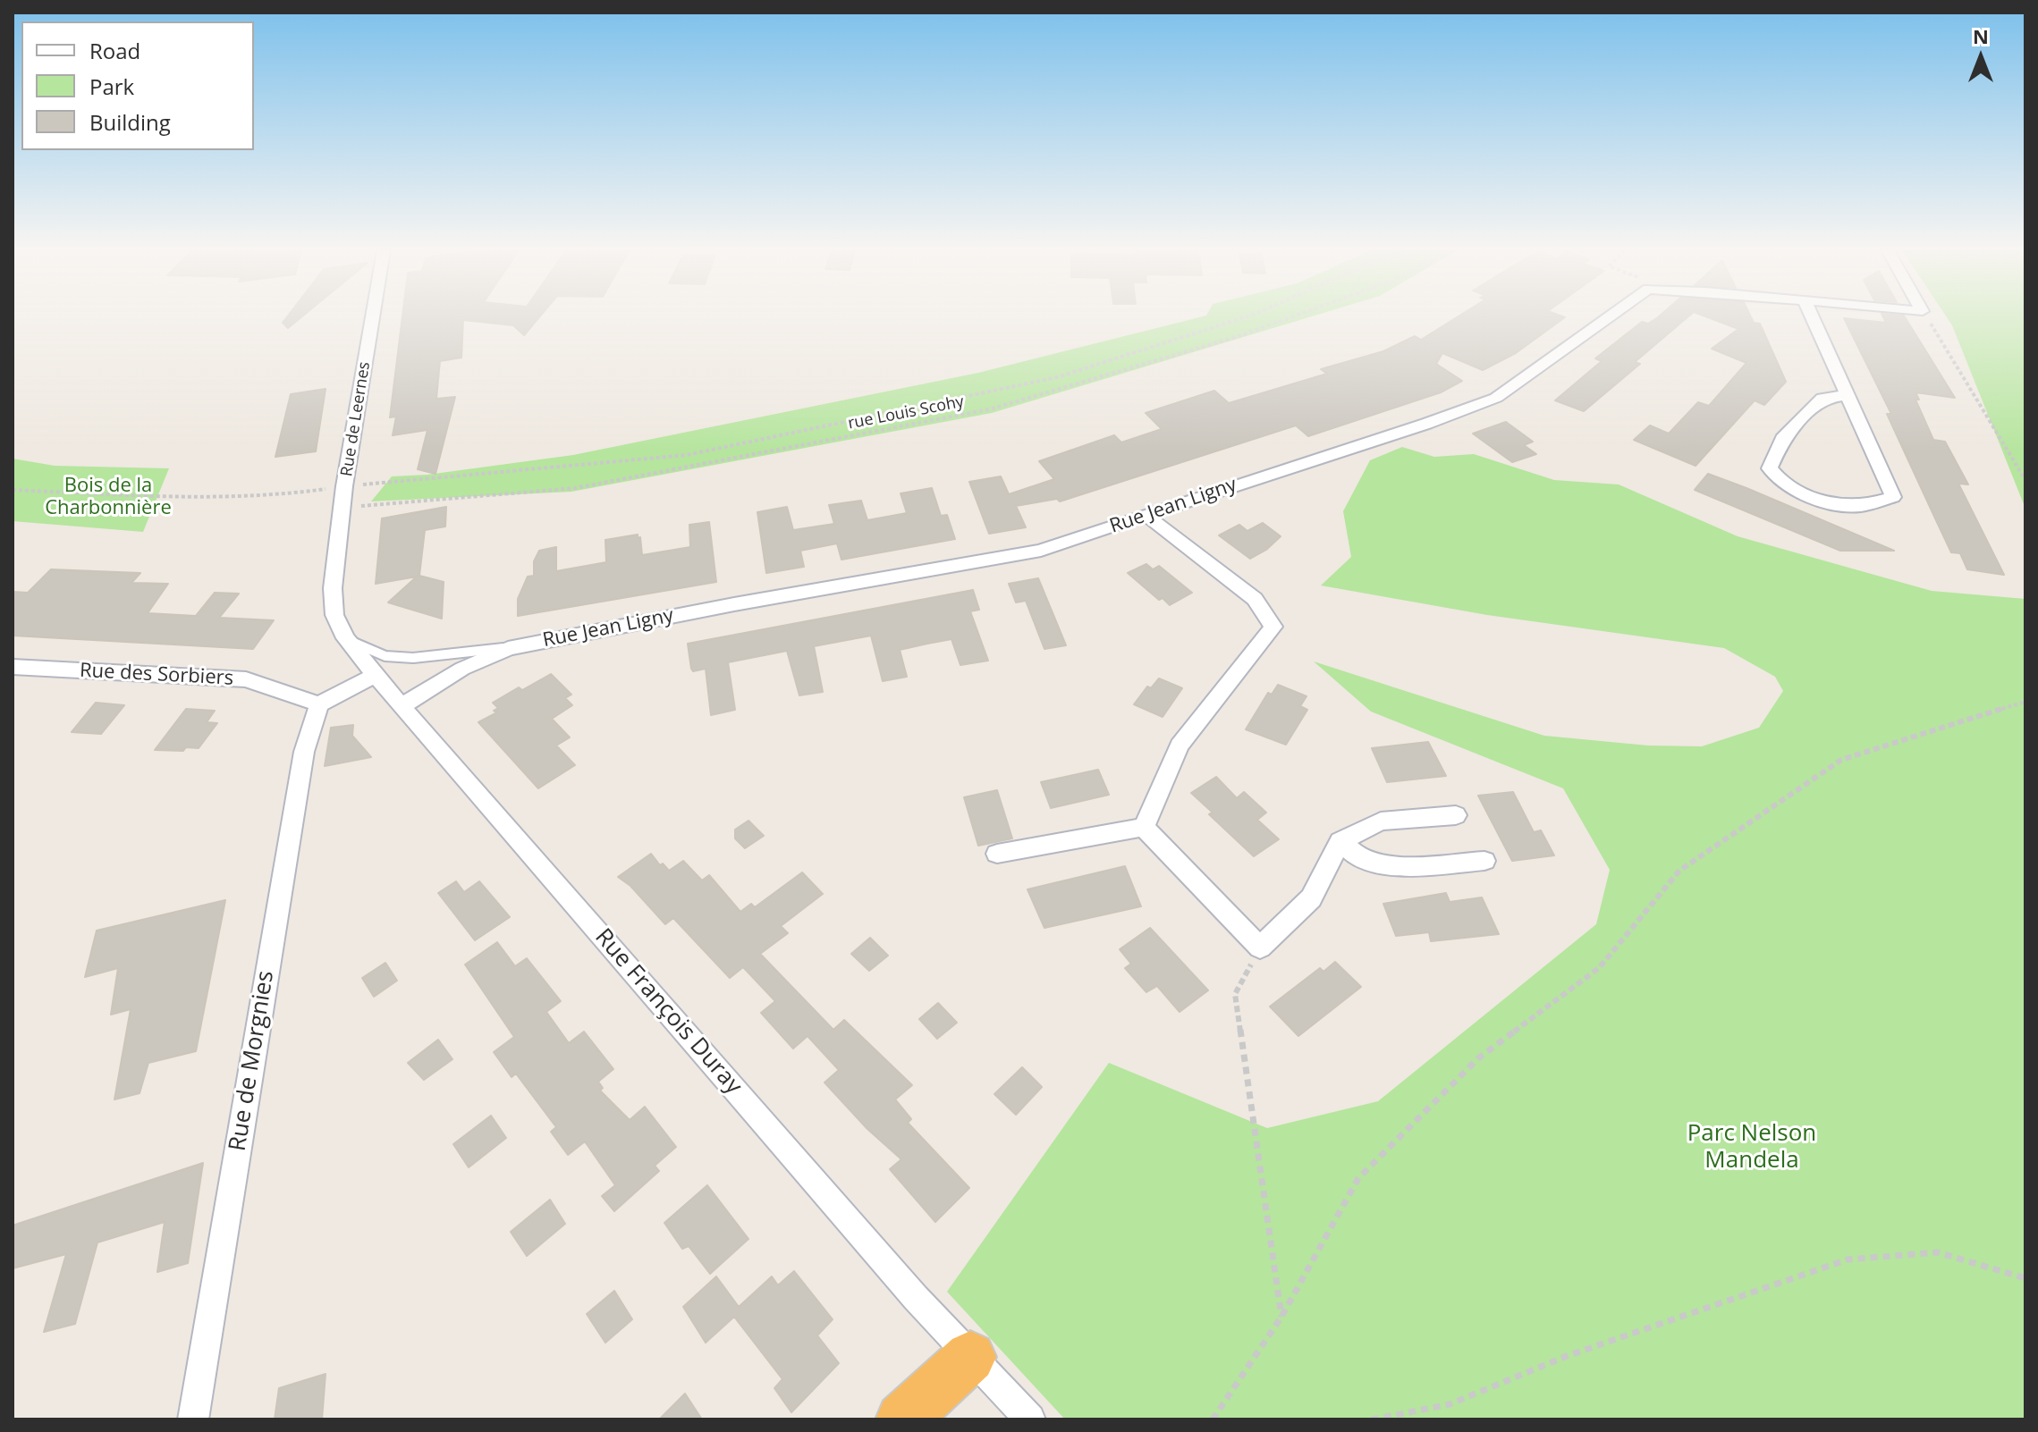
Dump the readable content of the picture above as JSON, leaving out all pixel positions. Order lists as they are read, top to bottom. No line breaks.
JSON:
{"streets":{"street":["Rue de Leernes","Rue Jean Ligny","Rue des Sorbiers","Rue François Duray","Rue de Morgnies"],"path":["rue Louis Scohy"]},"crossings":[["rue Louis Scohy","Rue de Leernes"],["Rue de Leernes","Rue François Duray"],["Rue Jean Ligny","Rue François Duray"],["Rue des Sorbiers","Rue de Morgnies"]],"parks":["Bois de la Charbonnière","Parc Nelson Mandela"],"legend":["Road","Park","Building"],"north":"top"}
